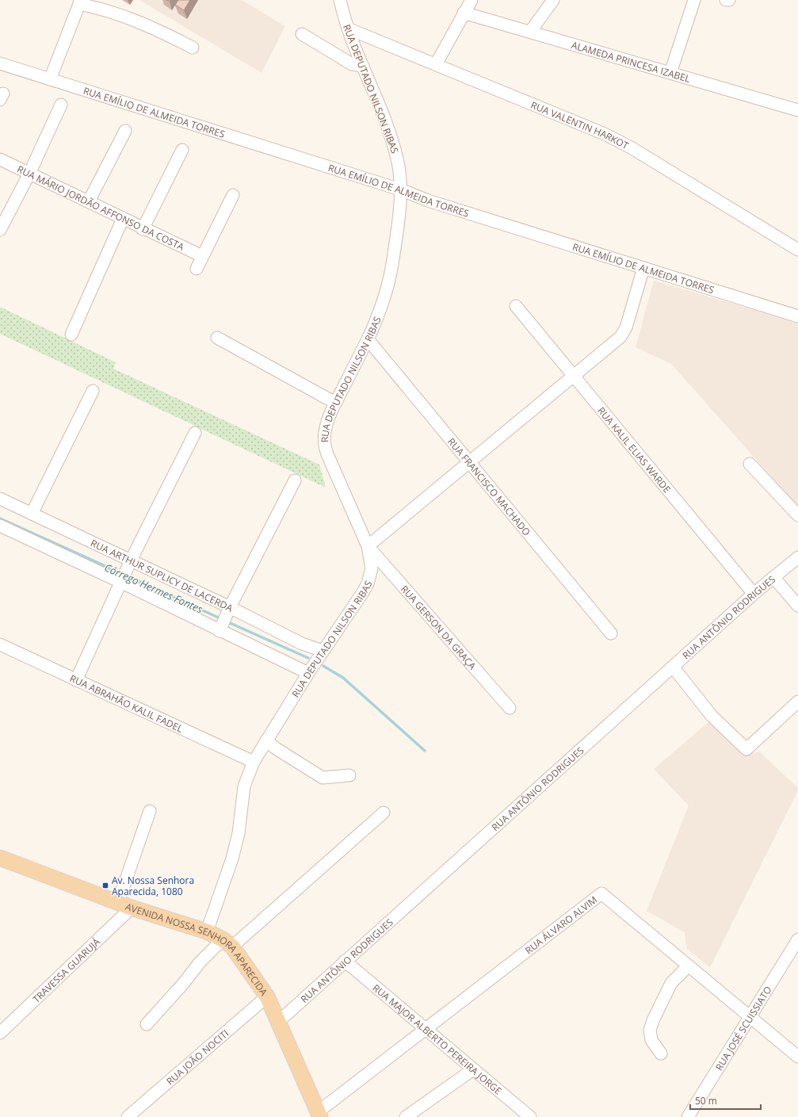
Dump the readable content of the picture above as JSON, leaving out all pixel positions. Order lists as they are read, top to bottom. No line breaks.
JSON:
{"streets":{"main road":["AVENIDA NOSSA SENHORA APARECIDA"],"street":["ALAMEDA PRINCESA IZABEL","RUA DEPUTADO NILSON RIBAS","RUA EMÍLIO DE ALMEIDA TORRES","RUA VALENTIN HARKOT","RUA MÁRIO JORDÃO AFFONSO DA COSTA","RUA KALIL ELIAS WARDE","RUA FRANCISCO MACHADO","RUA ARTHUR SUPLICY DE LACERDA","RUA ANTÔNIO RODRIGUES","RUA GERSON DA GRAÇA","RUA ABRAHÃO KALIL FADEL","RUA ÁLVARO ALVIM","TRAVESSA GUARUJÁ","RUA JOSÉ SCUISSIATO","RUA MAJOR ALBERTO PEREIRA JORGE","RUA JOÃO NOCITI"]},"crossings":[["RUA DEPUTADO NILSON RIBAS","RUA EMÍLIO DE ALMEIDA TORRES"],["RUA DEPUTADO NILSON RIBAS","RUA VALENTIN HARKOT"],["RUA DEPUTADO NILSON RIBAS","RUA FRANCISCO MACHADO"],["RUA DEPUTADO NILSON RIBAS","RUA ARTHUR SUPLICY DE LACERDA"],["RUA DEPUTADO NILSON RIBAS","RUA GERSON DA GRAÇA"],["RUA DEPUTADO NILSON RIBAS","RUA ABRAHÃO KALIL FADEL"],["RUA DEPUTADO NILSON RIBAS","AVENIDA NOSSA SENHORA APARECIDA"],["RUA KALIL ELIAS WARDE","RUA ANTÔNIO RODRIGUES"],["RUA ANTÔNIO RODRIGUES","AVENIDA NOSSA SENHORA APARECIDA"],["RUA ANTÔNIO RODRIGUES","RUA MAJOR ALBERTO PEREIRA JORGE"],["RUA ÁLVARO ALVIM","AVENIDA NOSSA SENHORA APARECIDA"],["RUA ÁLVARO ALVIM","RUA JOSÉ SCUISSIATO"],["RUA ÁLVARO ALVIM","RUA MAJOR ALBERTO PEREIRA JORGE"],["AVENIDA NOSSA SENHORA APARECIDA","TRAVESSA GUARUJÁ"],["AVENIDA NOSSA SENHORA APARECIDA","RUA JOÃO NOCITI"]],"water":["Córrego Hermes Fontes"],"places":{"transit":["Av. Nossa Senhora Aparecida, 1080"]},"scale_bar":"50 m"}
